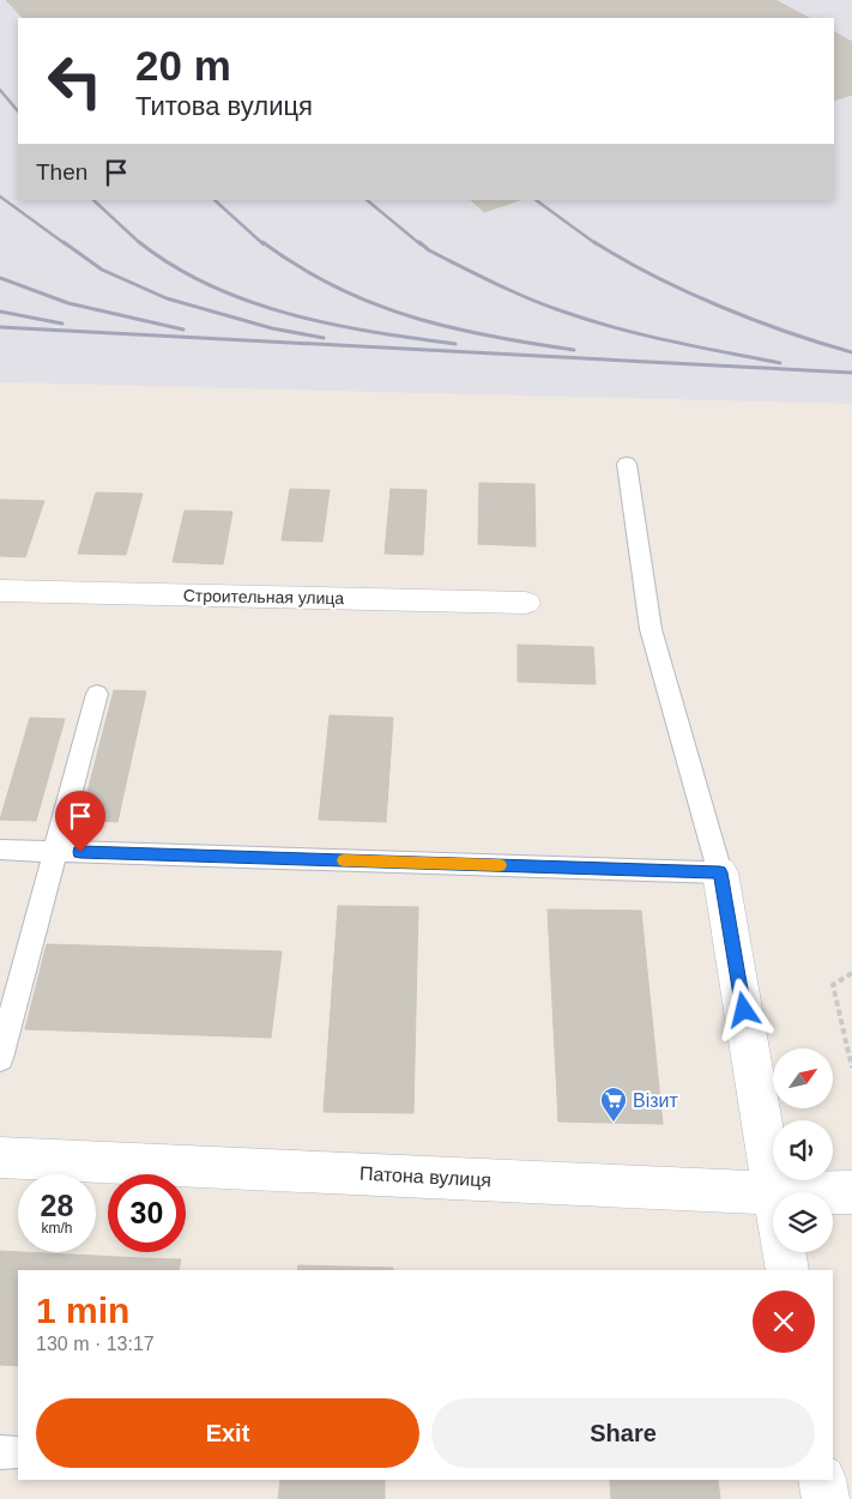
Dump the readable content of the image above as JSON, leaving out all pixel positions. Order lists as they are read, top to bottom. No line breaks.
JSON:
{"streets":{"street":["Строительная улица","Патона вулиця"]},"places":{"supermarket":["Візит"]},"north":"top right","page":{"turn":["20 m","Титова вулиця"],"then":"Then","speed":"28 km/h","limit":"30","heading":["1 min","130 m · 13:17"],"buttons":["Exit","Share"]}}
